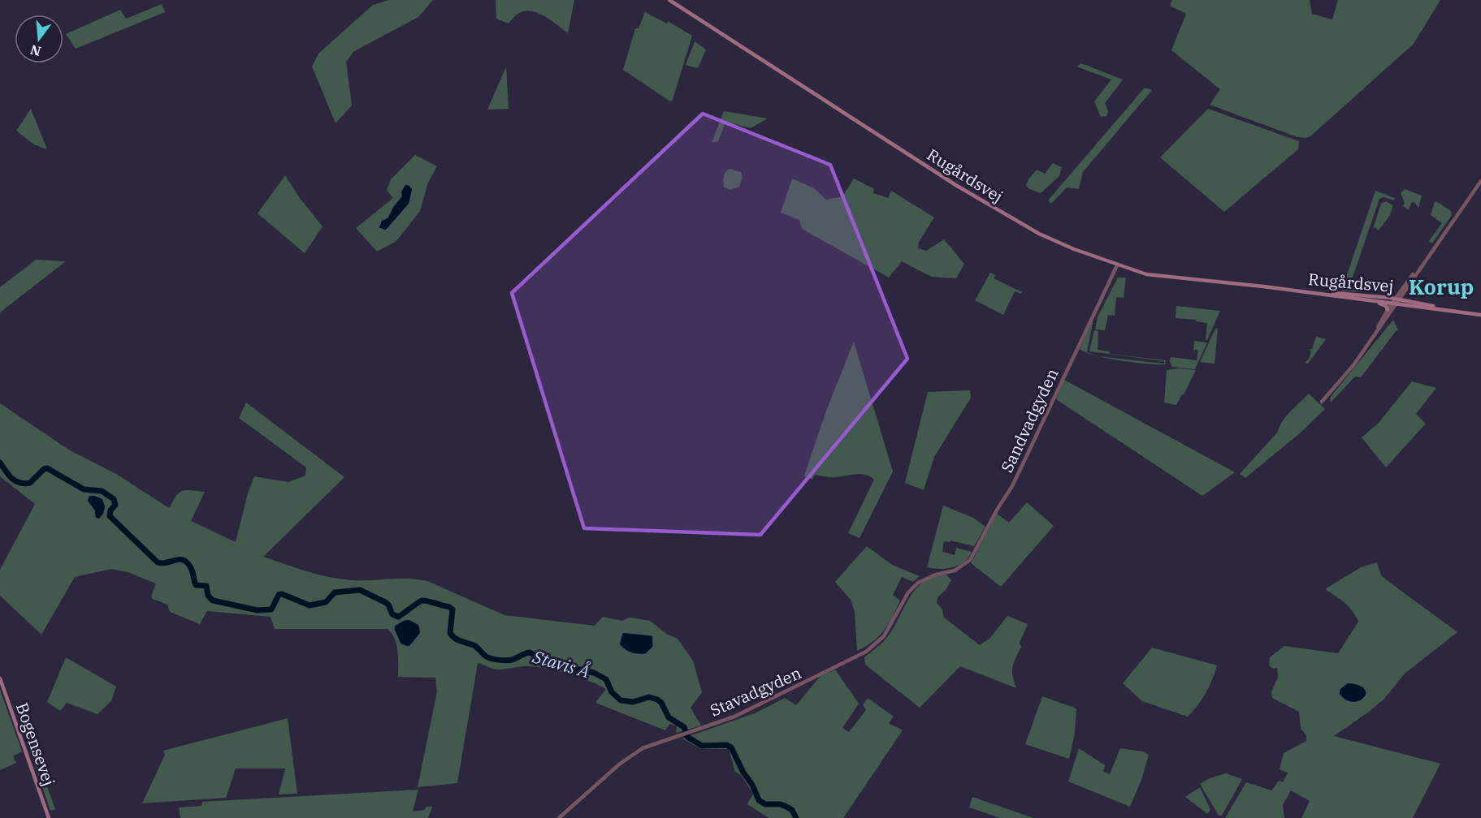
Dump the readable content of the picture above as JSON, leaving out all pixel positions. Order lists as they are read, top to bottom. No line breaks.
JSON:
{"streets":{"main road":["Rugårdsvej","Bogensevej"],"street":["Sandvadgyden","Stavadgyden"]},"crossings":[["Rugårdsvej","Sandvadgyden"],["Sandvadgyden","Stavadgyden"]],"districts":["Korup"],"water":["Stavis Å"],"north":"bottom"}
